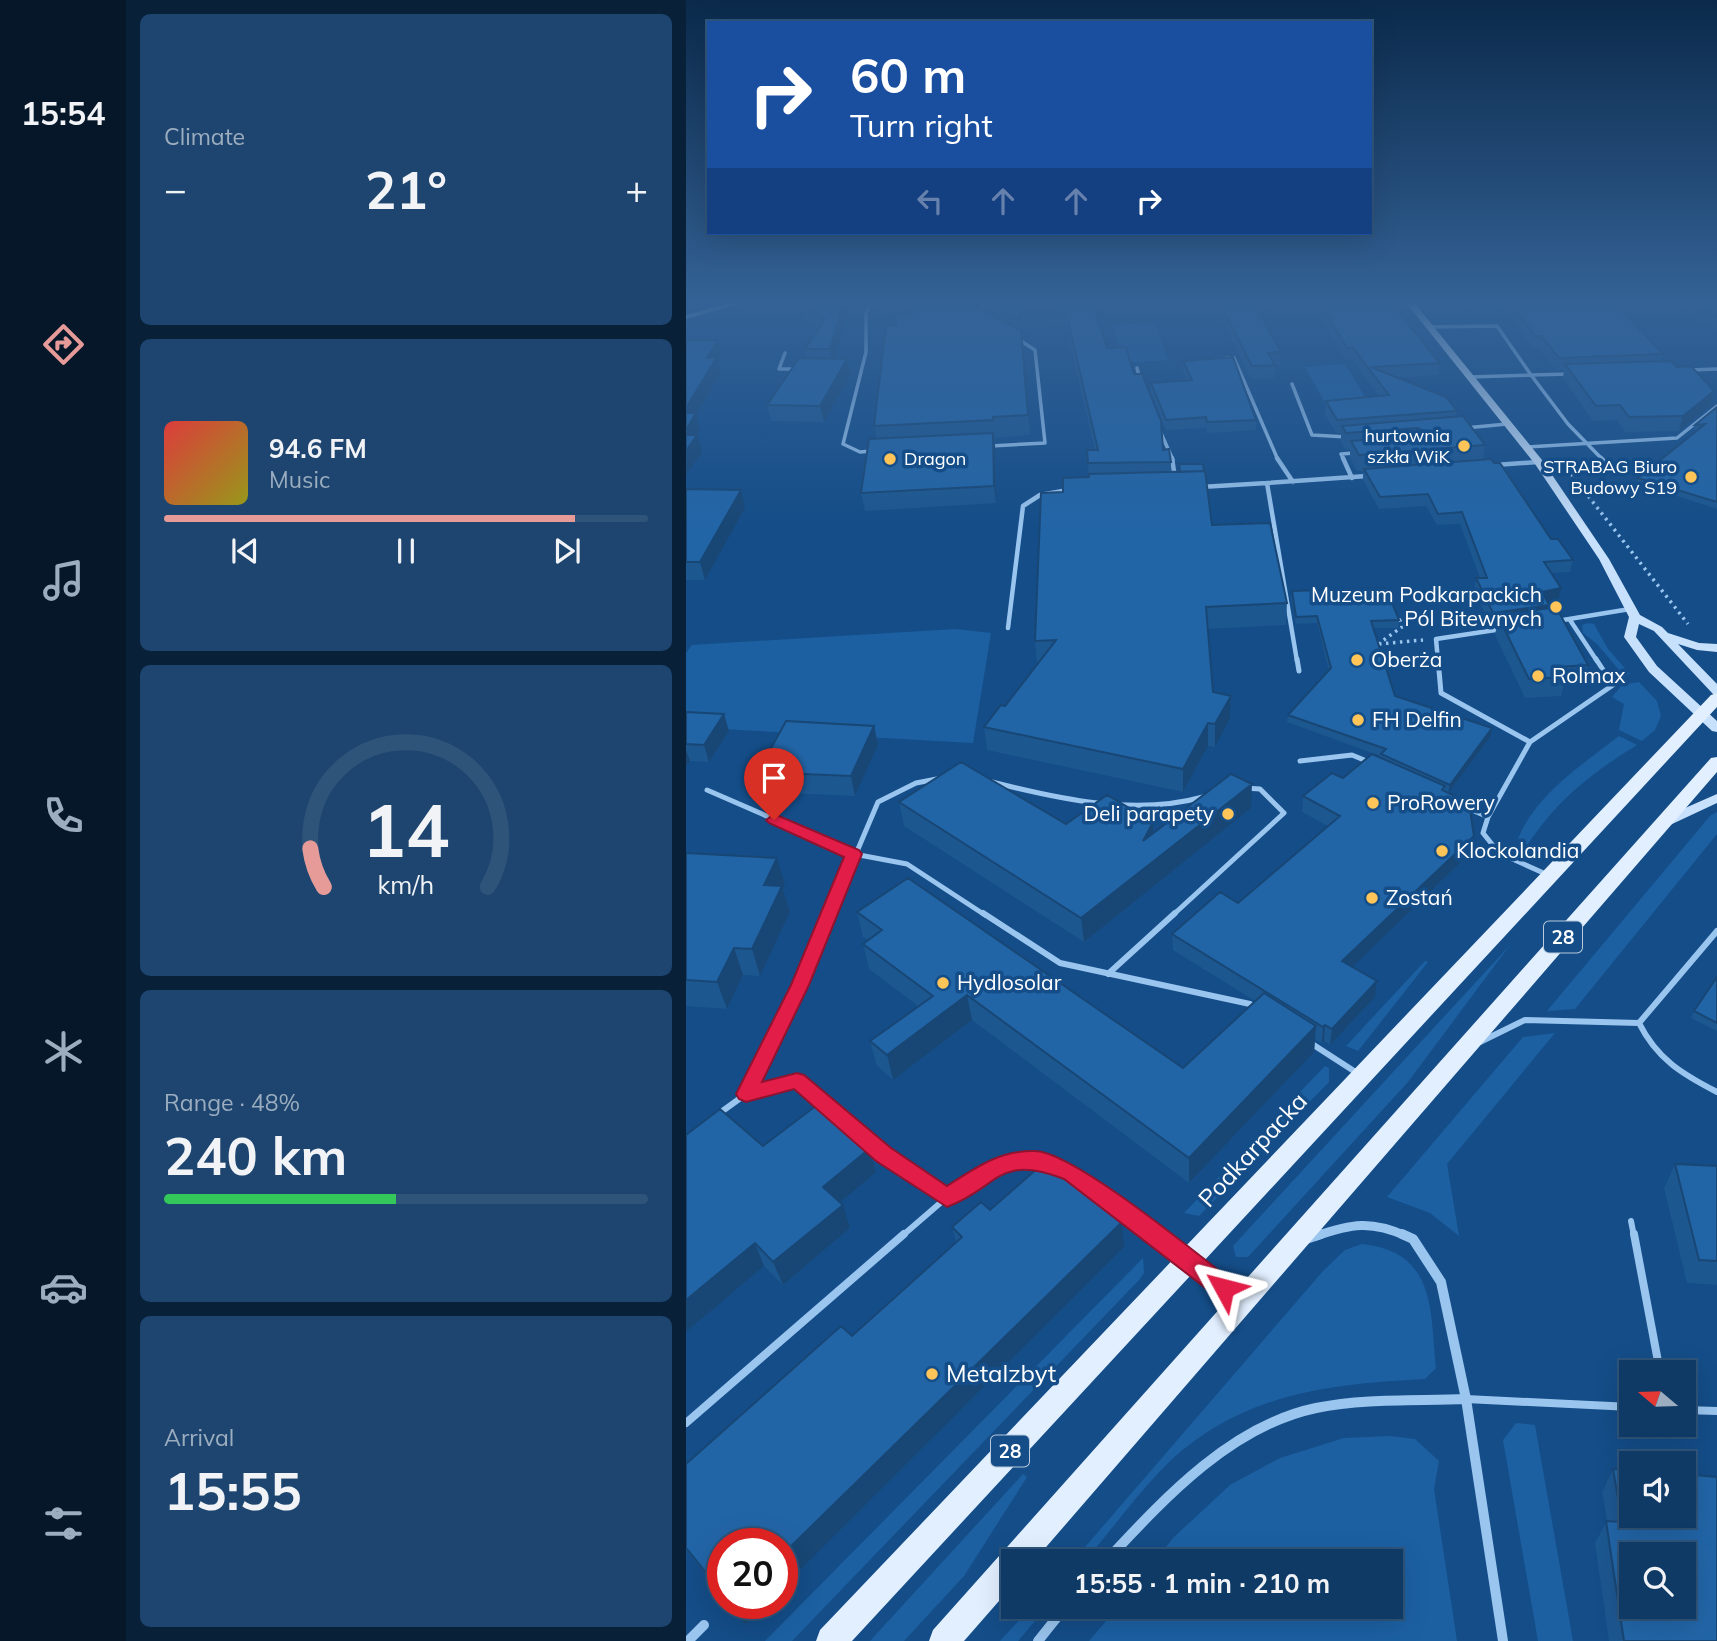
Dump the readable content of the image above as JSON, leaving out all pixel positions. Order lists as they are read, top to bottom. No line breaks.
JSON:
{"streets":{"main road":["28","Podkarpacka"]},"places":["hurtownia szkła WiK","Dragon","STRABAG Biuro Budowy S19","Muzeum Podkarpackich Pól Bitewnych","Oberża","Rolmax","FH Delfin","ProRowery","Deli parapety","Klockolandia","Zostań","Hydlosolar","Metalzbyt"],"north":"left","page":{"tabs":"15:54","tile":["Climate",["Range · 48%","240 km"],["Arrival","15:55"]],"turn":["60 m","Turn right"],"heat":["−","21°","+"],"song":["94.6 FM","Music"],"limit":"20","trip":"15:55 · 1 min · 210 m","gauge":["14","km/h"]}}
